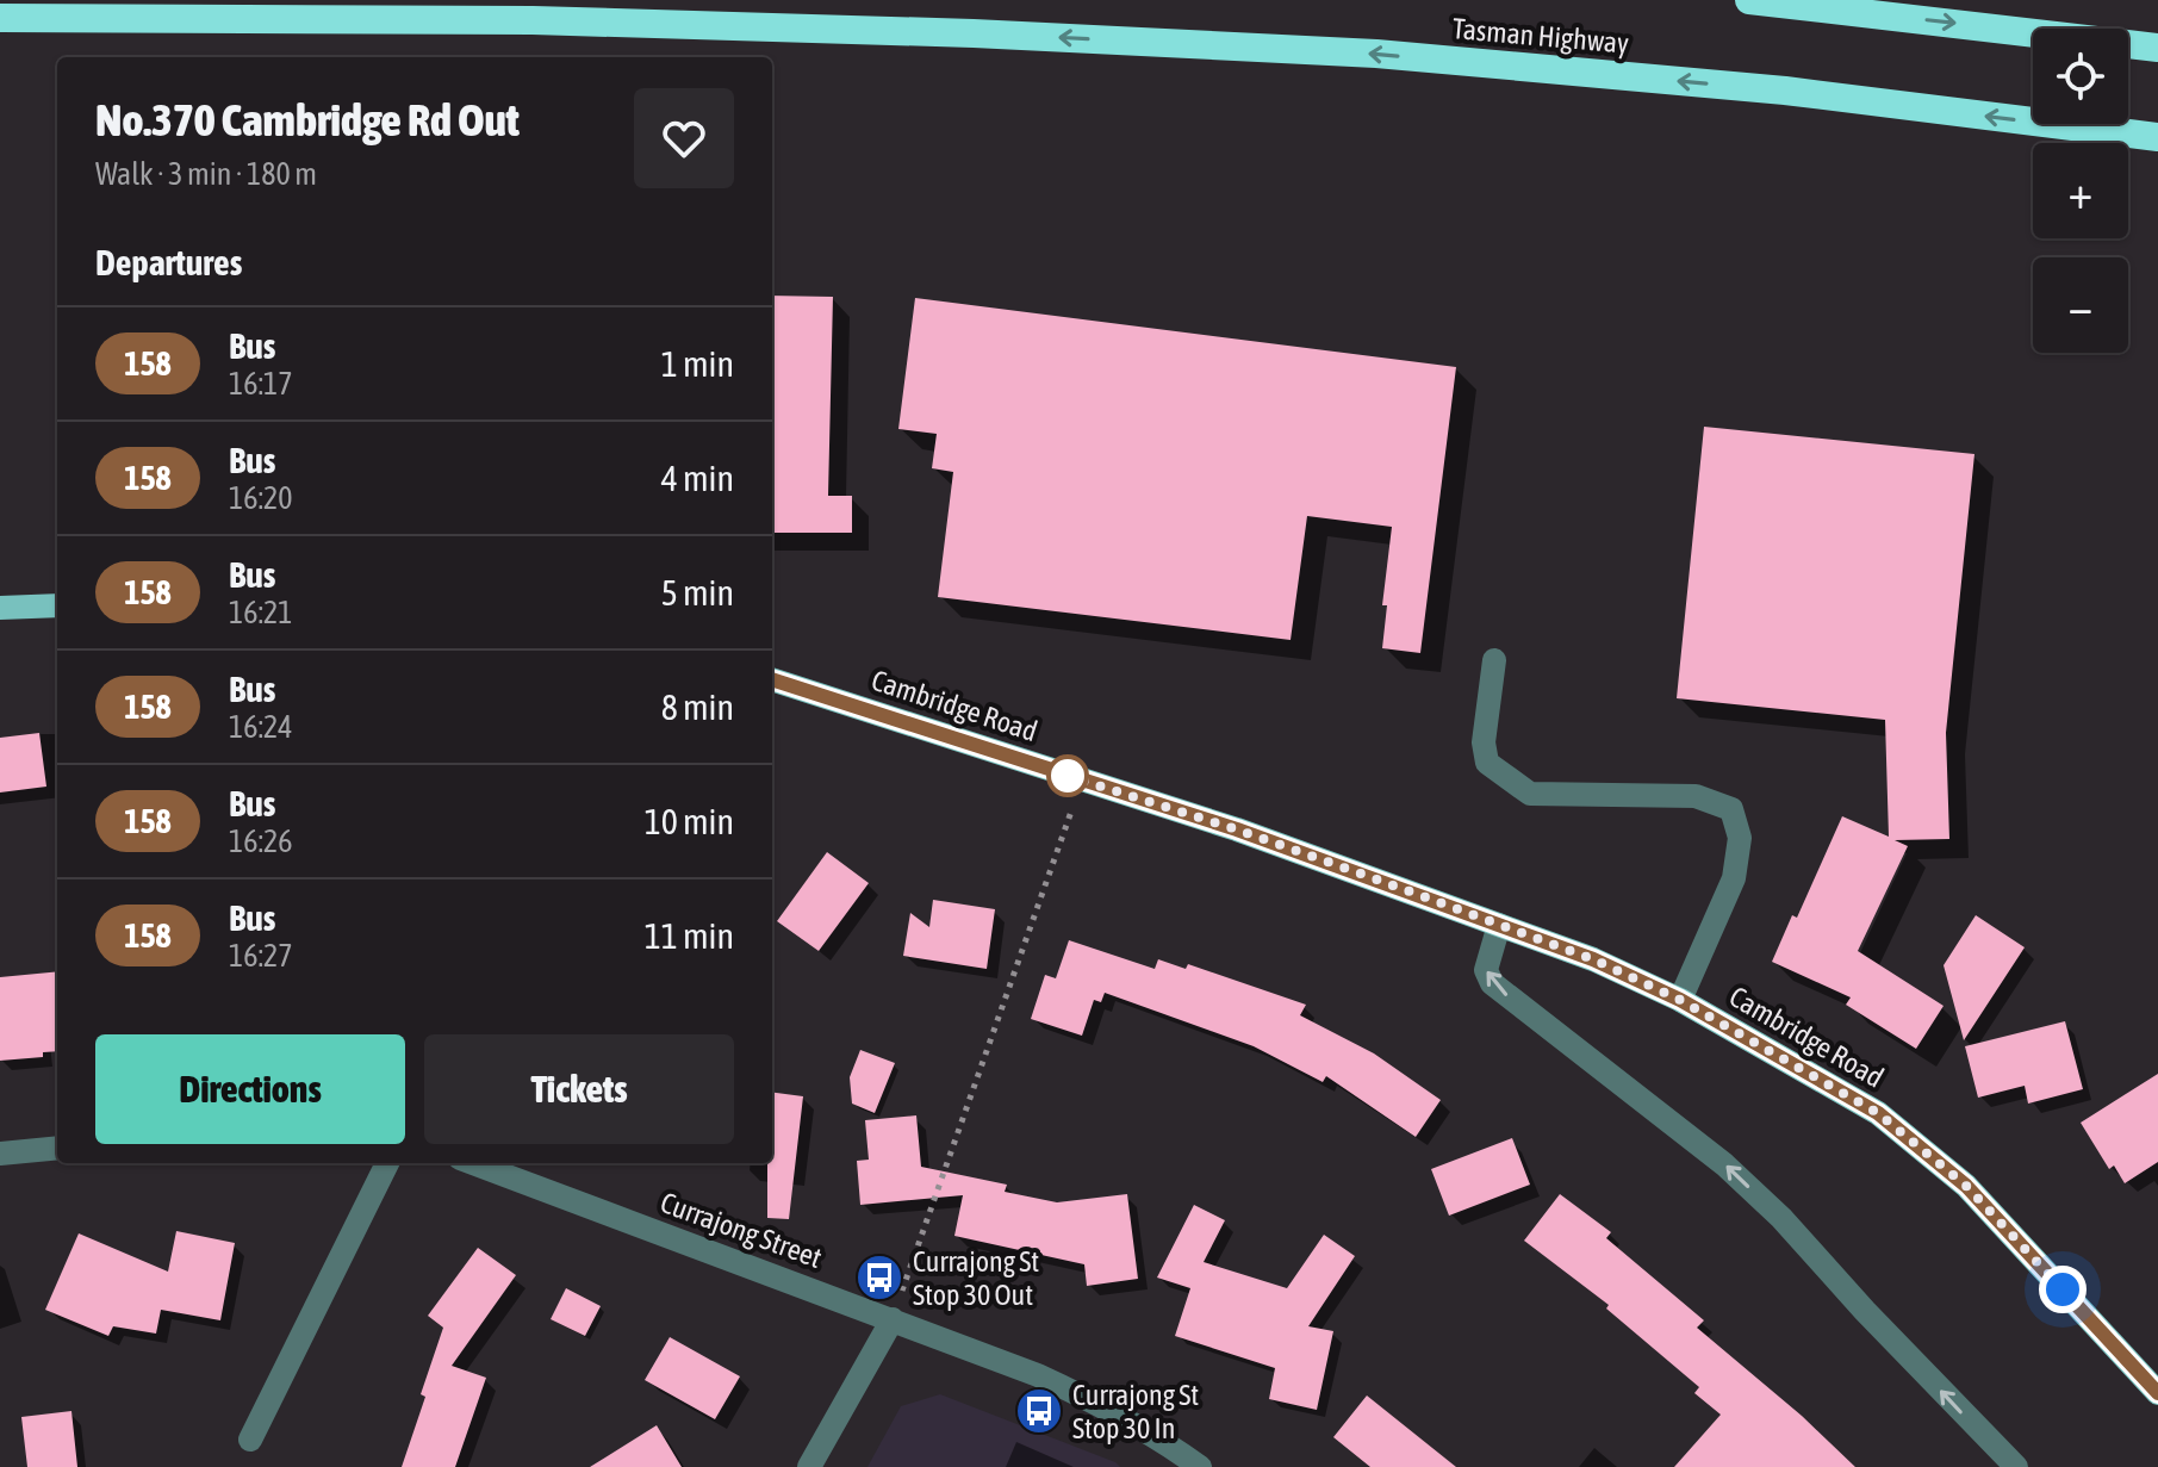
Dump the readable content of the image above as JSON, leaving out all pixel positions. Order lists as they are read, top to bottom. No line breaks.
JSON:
{"streets":{"highway":["Tasman Highway"],"main road":["Cambridge Road"],"street":["Currajong Street"]},"one_way":["Tasman Highway"],"places":{"bus stop":["Currajong St Stop 30 Out","Currajong St Stop 30 In"]},"lines":["bus line 158"],"page":{"map_buttons":["+","−"],"heading":[["No.370 Cambridge Rd Out","Walk · 3 min · 180 m"],"Departures"],"list":[{"mark":"158","name":"Bus","note":"16:17","value":"1 min"},{"mark":"158","name":"Bus","note":"16:20","value":"4 min"},{"mark":"158","name":"Bus","note":"16:21","value":"5 min"},{"mark":"158","name":"Bus","note":"16:24","value":"8 min"},{"mark":"158","name":"Bus","note":"16:26","value":"10 min"},{"mark":"158","name":"Bus","note":"16:27","value":"11 min"}],"buttons":["Directions","Tickets"]}}
